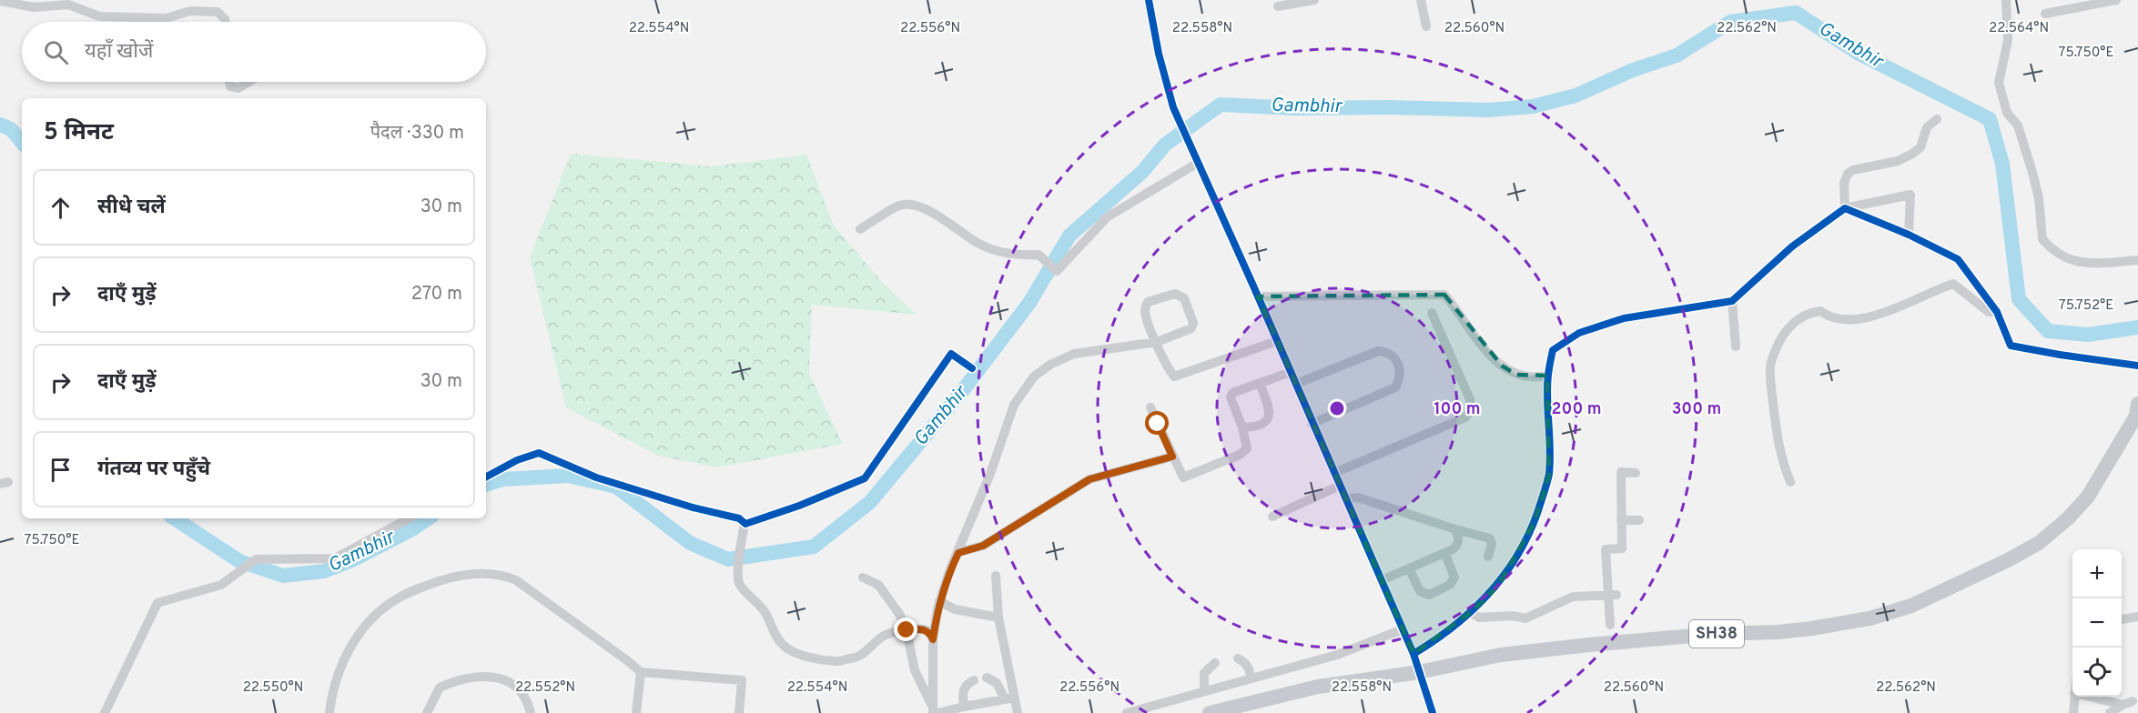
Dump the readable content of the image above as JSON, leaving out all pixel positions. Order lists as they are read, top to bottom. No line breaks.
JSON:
{"streets":{"main road":["SH38"]},"water":["Gambhir"],"page":{"search":"यहाँ खोजें","heading":["5 मिनट","पैदल · 330 m"],"list":[["सीधे चलें","30 m"],["दाएँ मुड़ें","270 m"],["दाएँ मुड़ें","30 m"],"गंतव्य पर पहुँचे"],"map_buttons":["+","−"]},"coordinates":["22.554°N","22.556°N","22.562°N","22.558°N","22.560°N","22.564°N","75.750°E","75.752°E","22.550°N","22.552°N"],"rings":["100 m","200 m","300 m"]}
